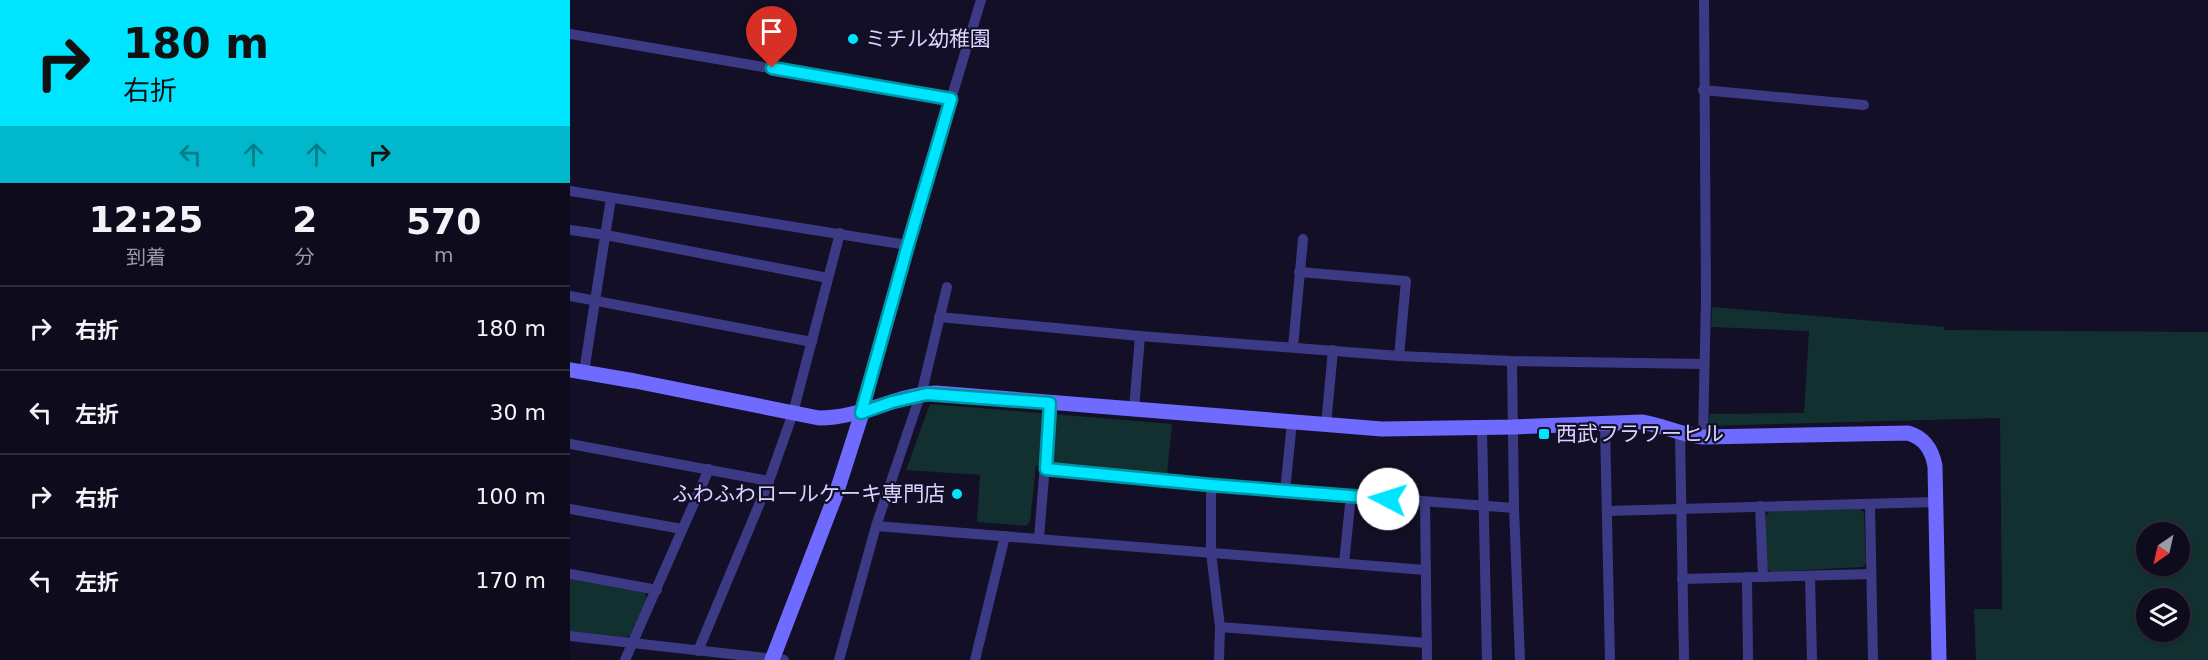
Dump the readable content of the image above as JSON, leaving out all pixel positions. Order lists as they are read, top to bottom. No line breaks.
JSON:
{"places":{"other":["ミチル幼稚園","ふわふわロールケーキ専門店"],"transit":["西武フラワーヒル"]},"north":"bottom left","page":{"turn":["180 m","右折"],"eta":["12:25","到着","2","分","570","m"],"list":[{"name":"右折","value":"180 m"},{"name":"左折","value":"30 m"},{"name":"右折","value":"100 m"},{"name":"左折","value":"170 m"}]}}
